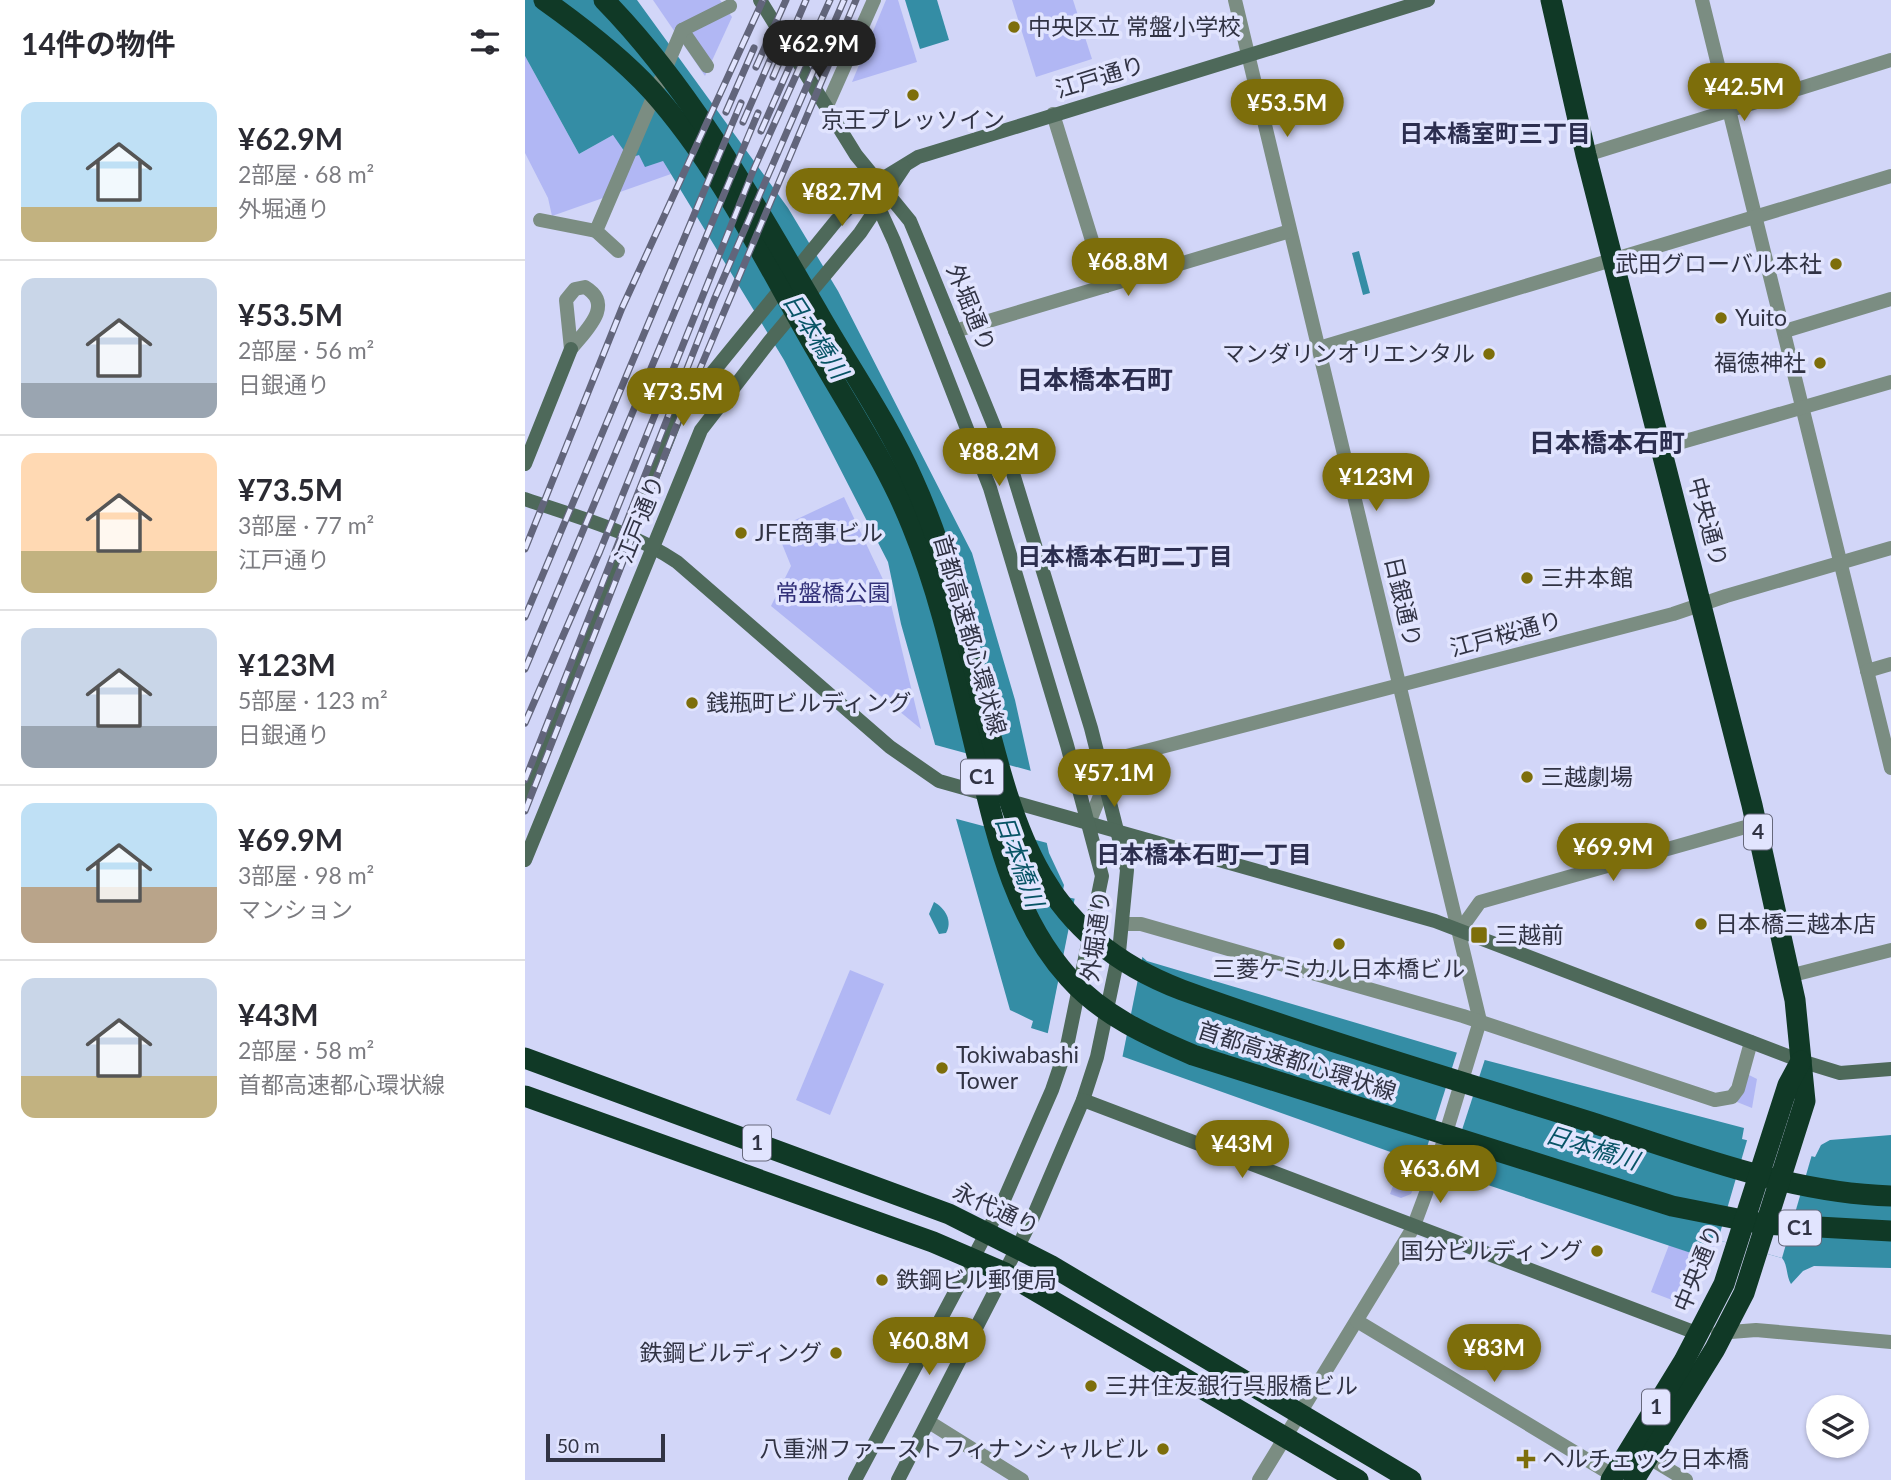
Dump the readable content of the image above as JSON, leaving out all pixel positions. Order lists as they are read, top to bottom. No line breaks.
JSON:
{"streets":{"highway":["中央通り","首都高速都心環状線","C1","4","1","永代通り"],"main road":["江戸通り","外堀通り"],"street":["日銀通り","江戸桜通り"]},"crossings":[["江戸通り","外堀通り"],["江戸通り","日銀通り"],["外堀通り","江戸桜通り"],["外堀通り","1"],["外堀通り","永代通り"],["中央通り","江戸桜通り"],["日銀通り","江戸桜通り"],["日銀通り","1"],["日銀通り","永代通り"]],"districts":["日本橋室町三丁目","日本橋本石町","日本橋本石町","日本橋本石町二丁目","日本橋本石町一丁目"],"water":["日本橋川"],"parks":["常盤橋公園"],"places":{"other":["中央区立 常盤小学校","京王プレッソイン","武田グローバル本社","Yuito","マンダリンオリエンタル","福徳神社","JFE商事ビル","三井本館","銭瓶町ビルディング","三越劇場","日本橋三越本店","三菱ケミカル日本橋ビル","Tokiwabashi Tower","国分ビルディング","鉄鋼ビル郵便局","鉄鋼ビルディング","三井住友銀行呉服橋ビル","八重洲ファーストフィナンシャルビル"],"transit":["三越前"],"health":["ヘルチェック日本橋"]},"scale_bar":"50 m","page":{"heading":"14件の物件","price":["¥62.9M","¥42.5M","¥53.5M","¥82.7M","¥68.8M","¥73.5M","¥88.2M","¥123M","¥57.1M","¥69.9M","¥43M","¥63.6M","¥60.8M","¥83M"],"list":[{"name":"¥62.9M","note":"2部屋 · 68 m² · 外堀通り"},{"name":"¥53.5M","note":"2部屋 · 56 m² · 日銀通り"},{"name":"¥73.5M","note":"3部屋 · 77 m² · 江戸通り"},{"name":"¥123M","note":"5部屋 · 123 m² · 日銀通り"},{"name":"¥69.9M","note":"3部屋 · 98 m² · マンション"},{"name":"¥43M","note":"2部屋 · 58 m² · 首都高速都心環状線"}],"scale":"50 m"}}
